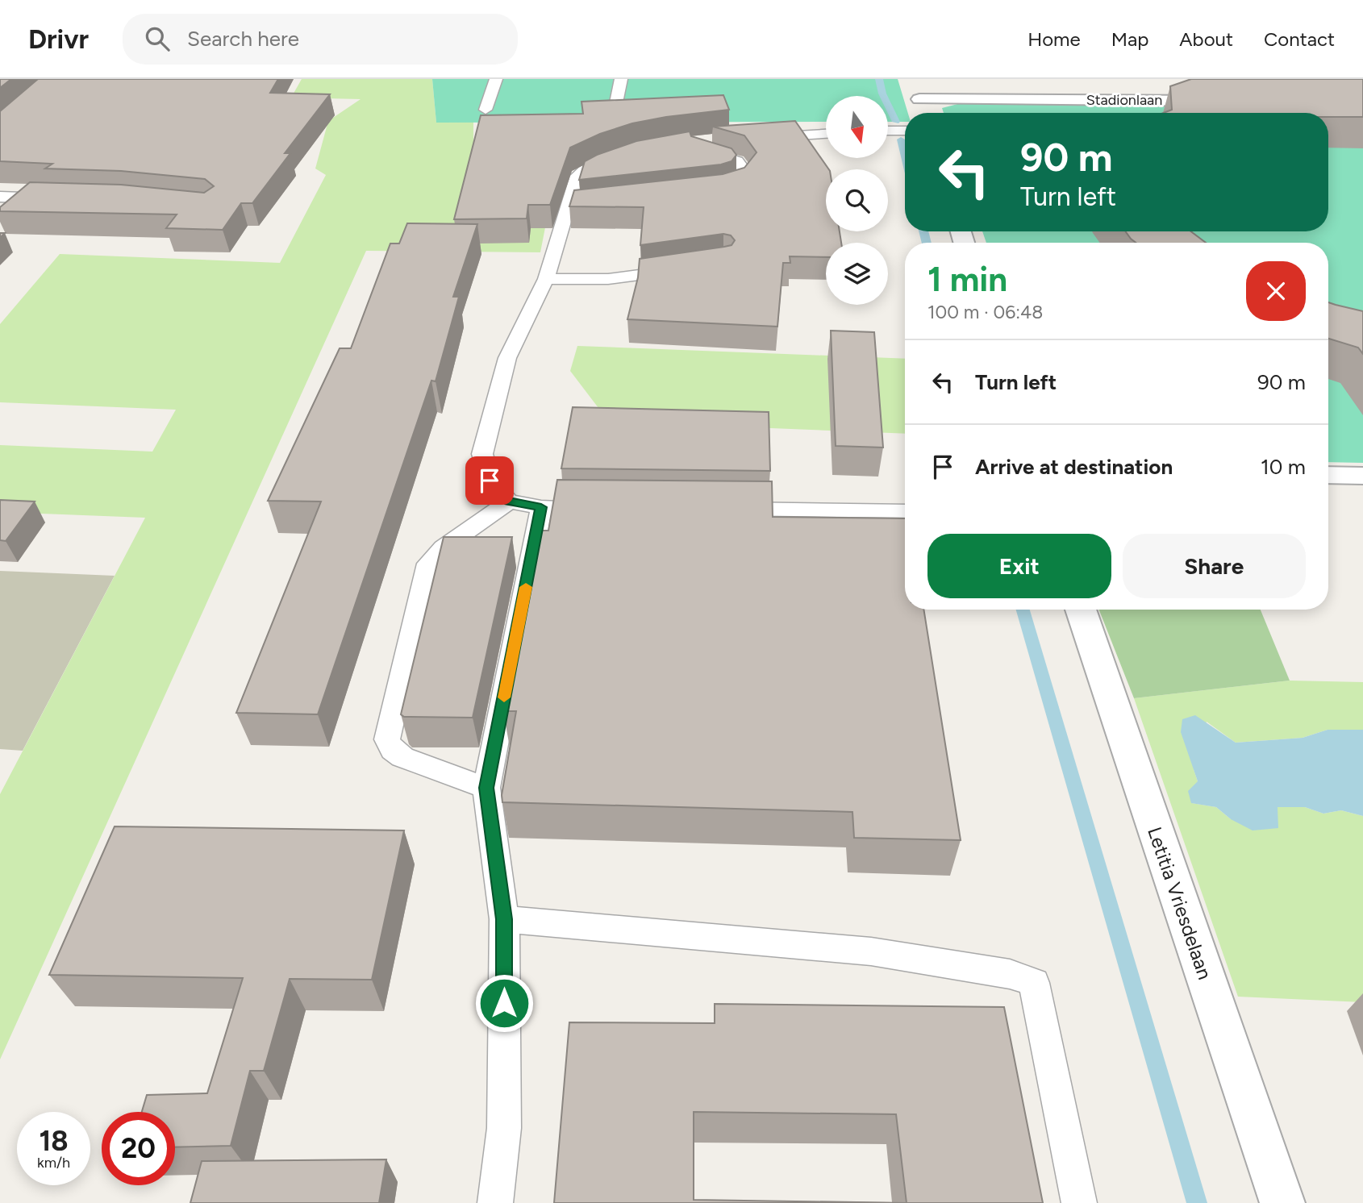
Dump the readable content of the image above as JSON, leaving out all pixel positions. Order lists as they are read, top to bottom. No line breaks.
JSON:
{"streets":{"street":["Stadionlaan","Letitia Vriesdelaan"]},"north":"bottom","page":{"header":"Drivr","search":"Search here","nav":["Home","Map","About","Contact"],"turn":["90 m","Turn left"],"heading":["1 min","100 m · 06:48"],"list":[{"name":"Turn left","value":"90 m"},{"name":"Arrive at destination","value":"10 m"}],"buttons":["Exit","Share"],"speed":"18 km/h","limit":"20"}}
